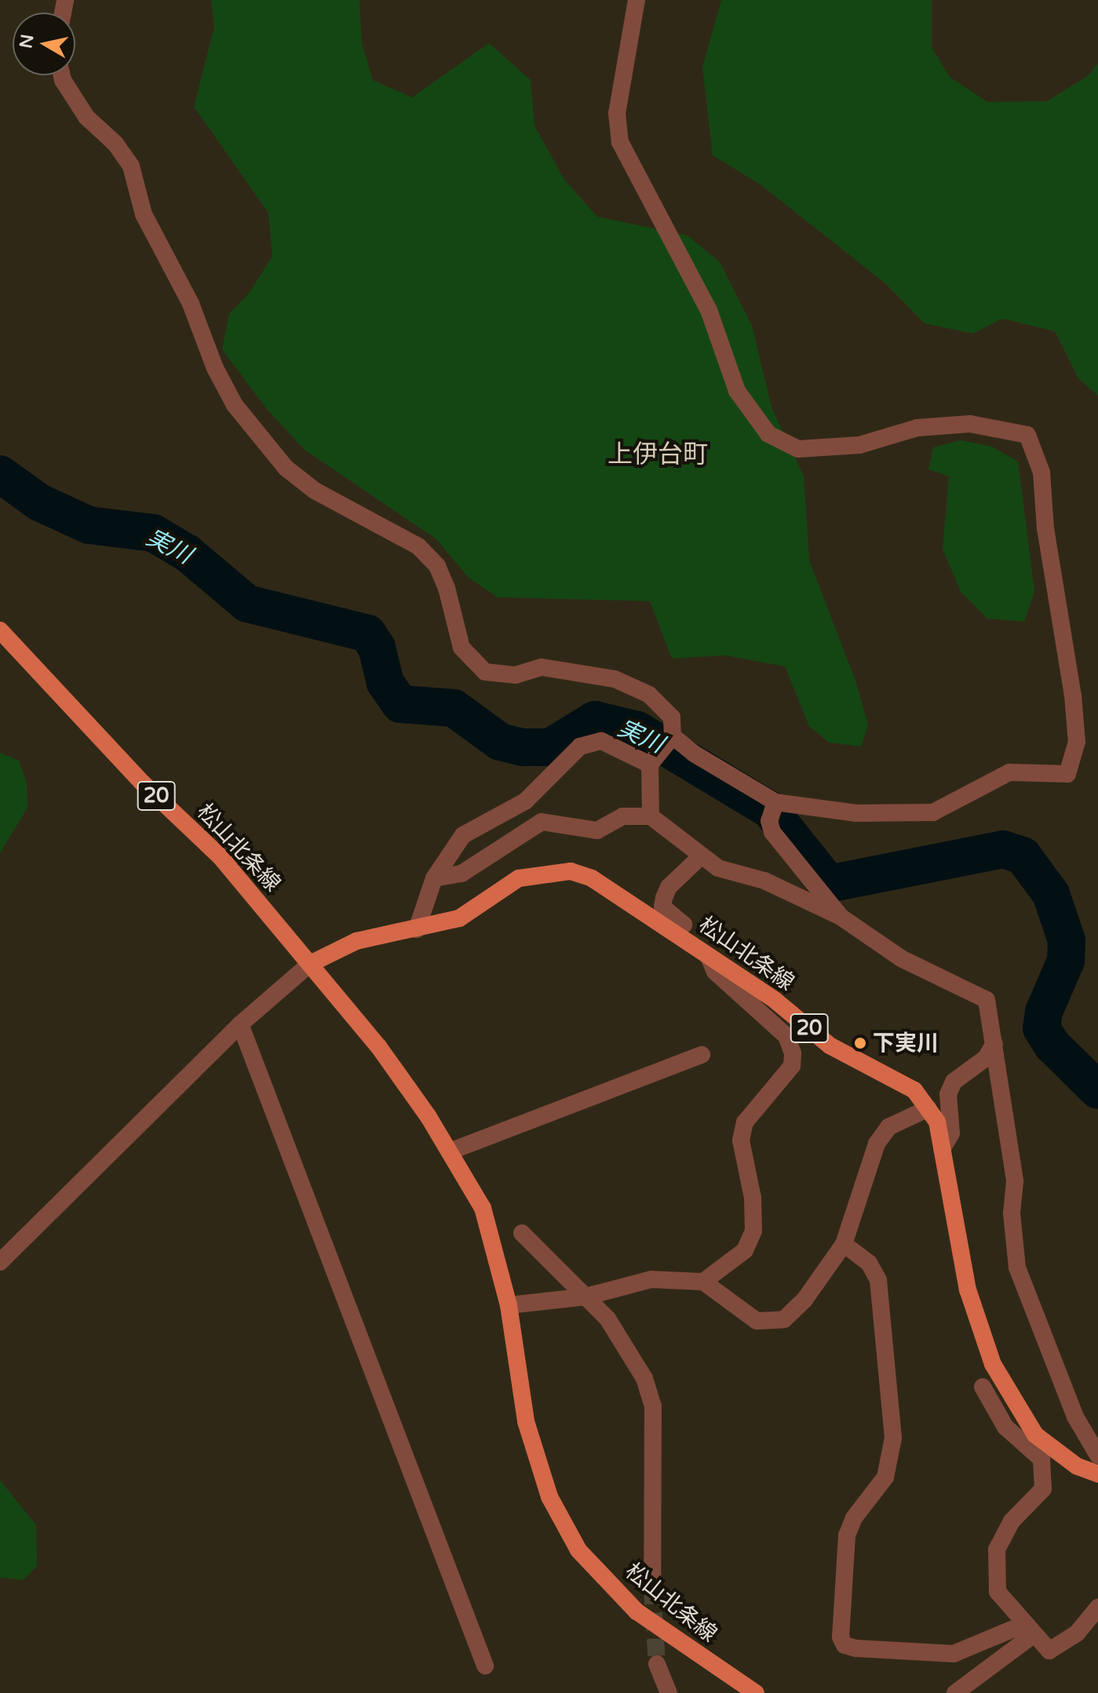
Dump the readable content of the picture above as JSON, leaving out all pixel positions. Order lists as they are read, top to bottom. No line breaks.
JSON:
{"streets":{"main road":["20","松山北条線"]},"districts":["上伊台町"],"water":["実川"],"places":["下実川"],"north":"left"}
